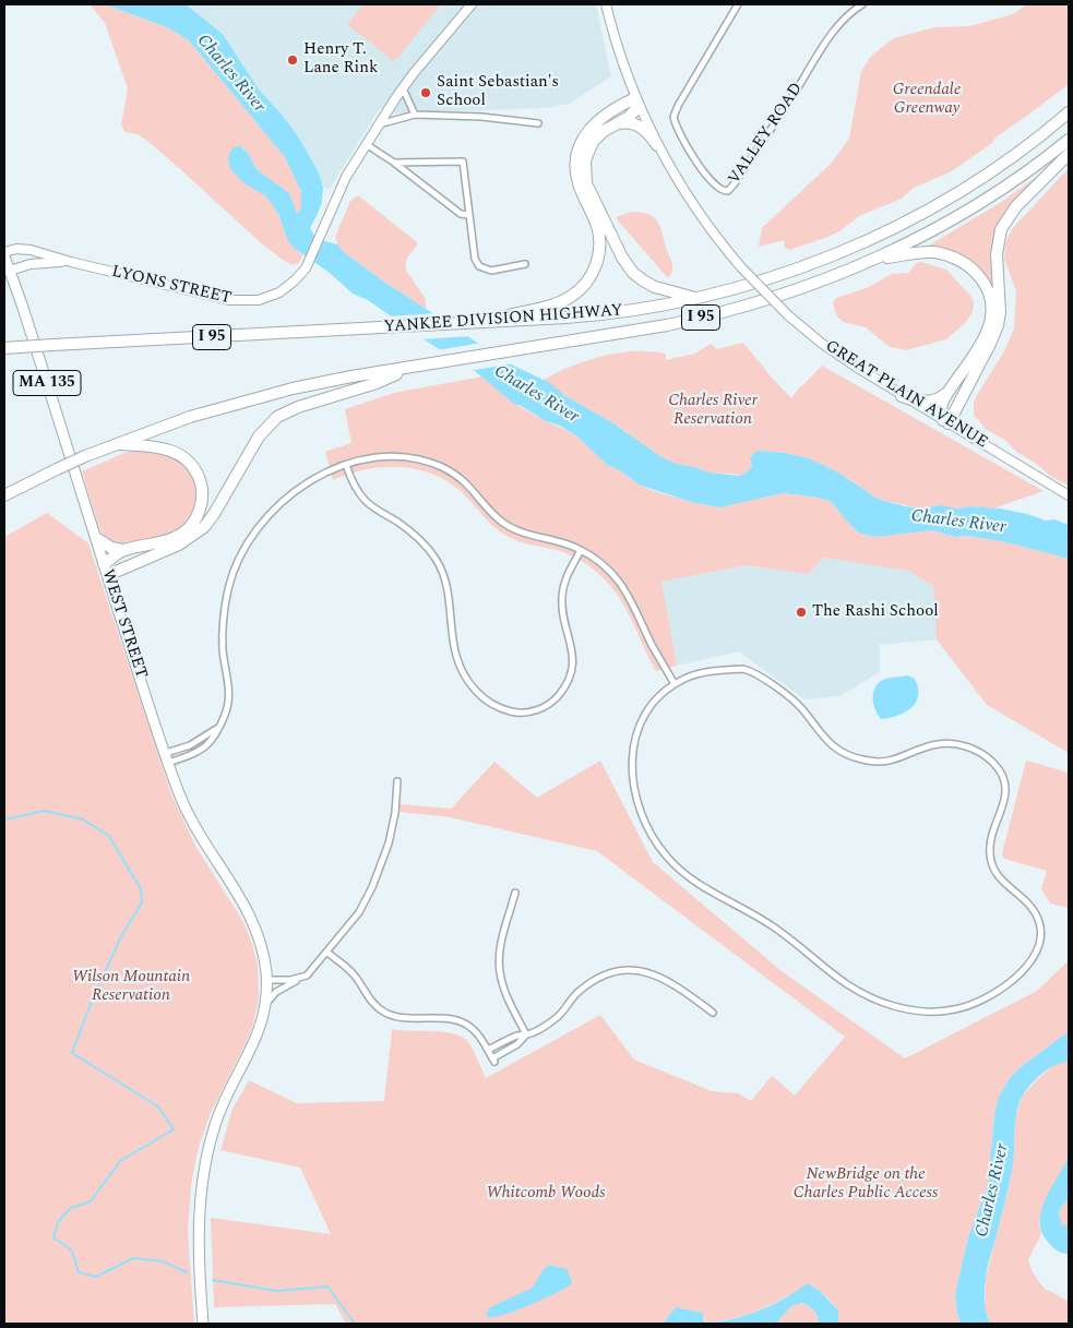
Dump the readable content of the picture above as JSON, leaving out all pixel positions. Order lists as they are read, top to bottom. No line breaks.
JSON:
{"streets":{"highway":["I 95","YANKEE DIVISION HIGHWAY"],"main road":["LYONS STREET","MA 135","GREAT PLAIN AVENUE","WEST STREET"],"street":["VALLEY ROAD"]},"crossings":[["LYONS STREET","WEST STREET"]],"water":["Charles River"],"parks":["Greendale Greenway","Charles River Reservation","Wilson Mountain Reservation","NewBridge on the Charles Public Access","Whitcomb Woods"],"places":["Henry T. Lane Rink","Saint Sebastian's School","The Rashi School"]}
